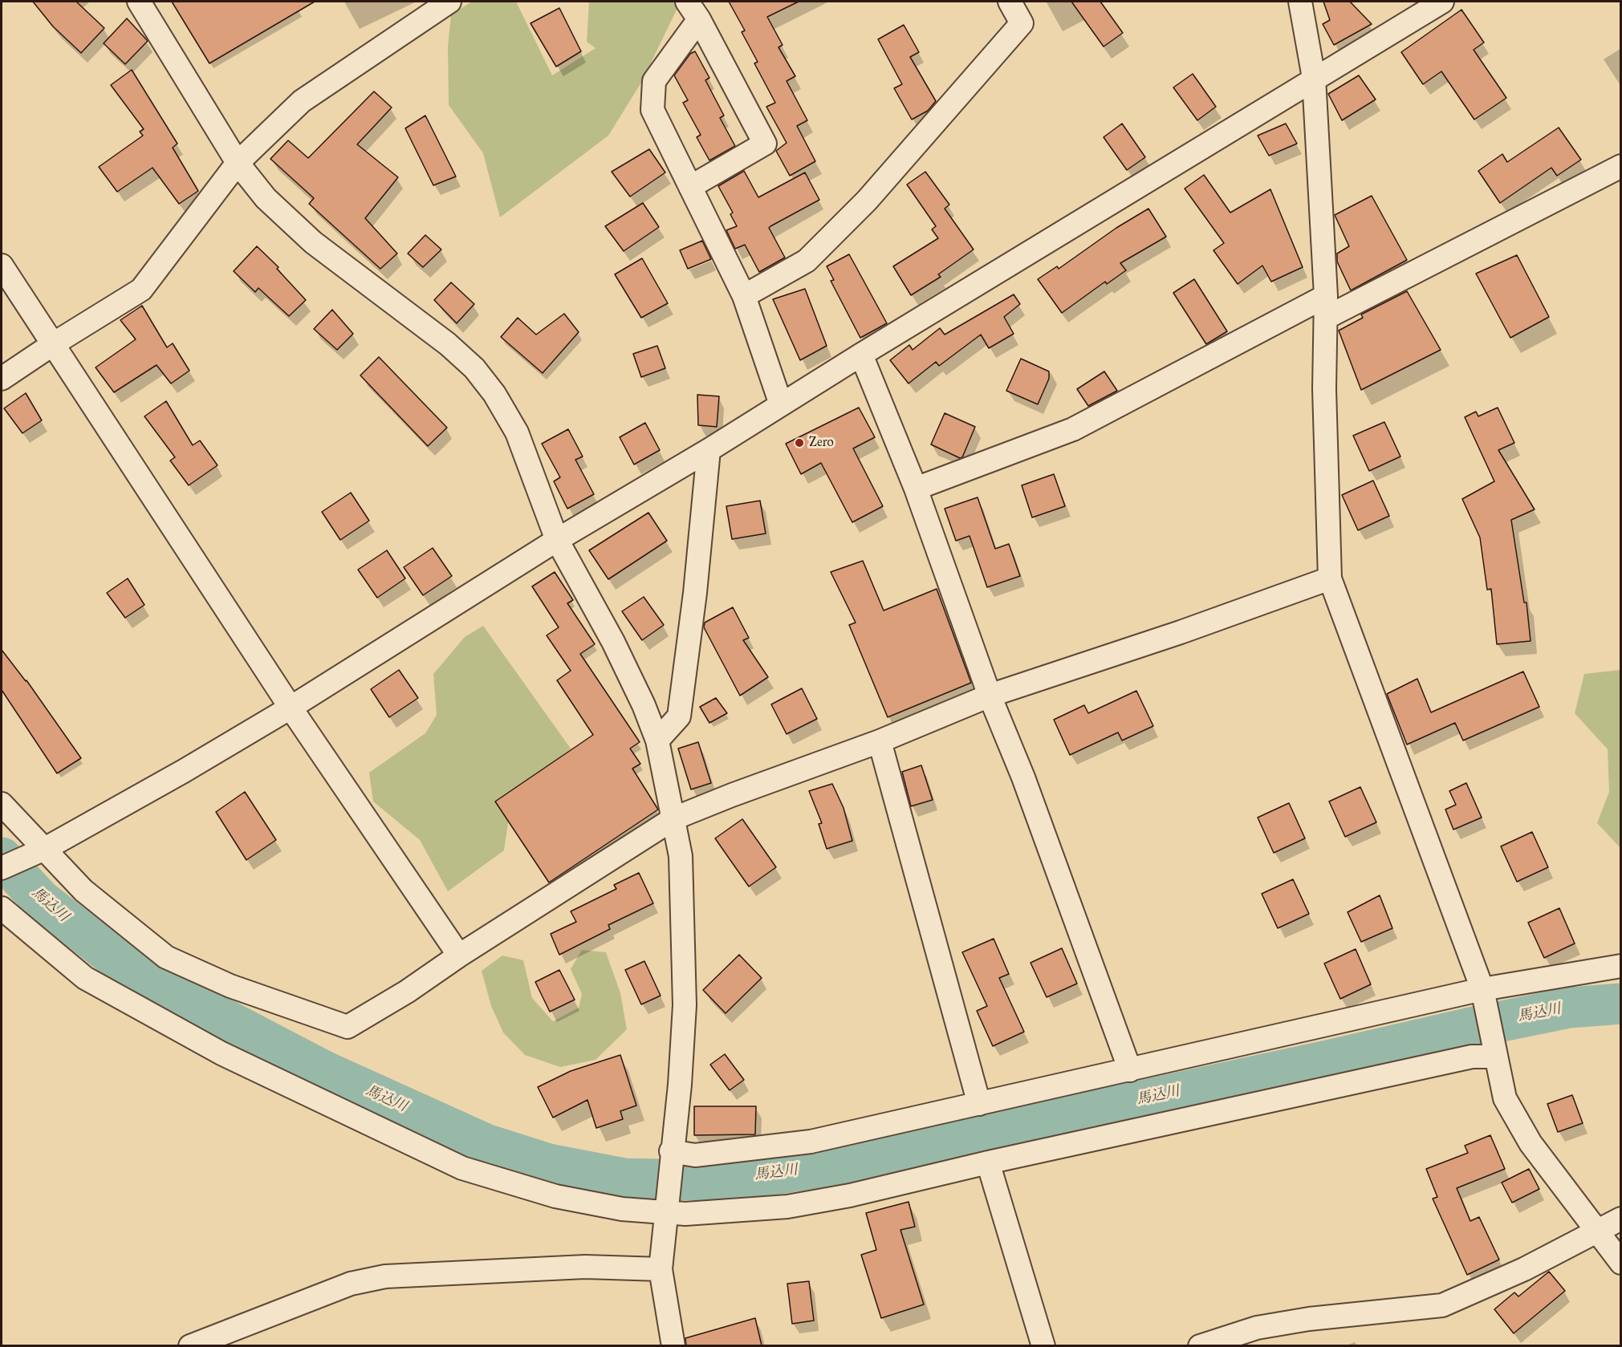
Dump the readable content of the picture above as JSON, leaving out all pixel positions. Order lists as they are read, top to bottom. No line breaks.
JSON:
{"water":["馬込川"],"places":["Zero"]}
